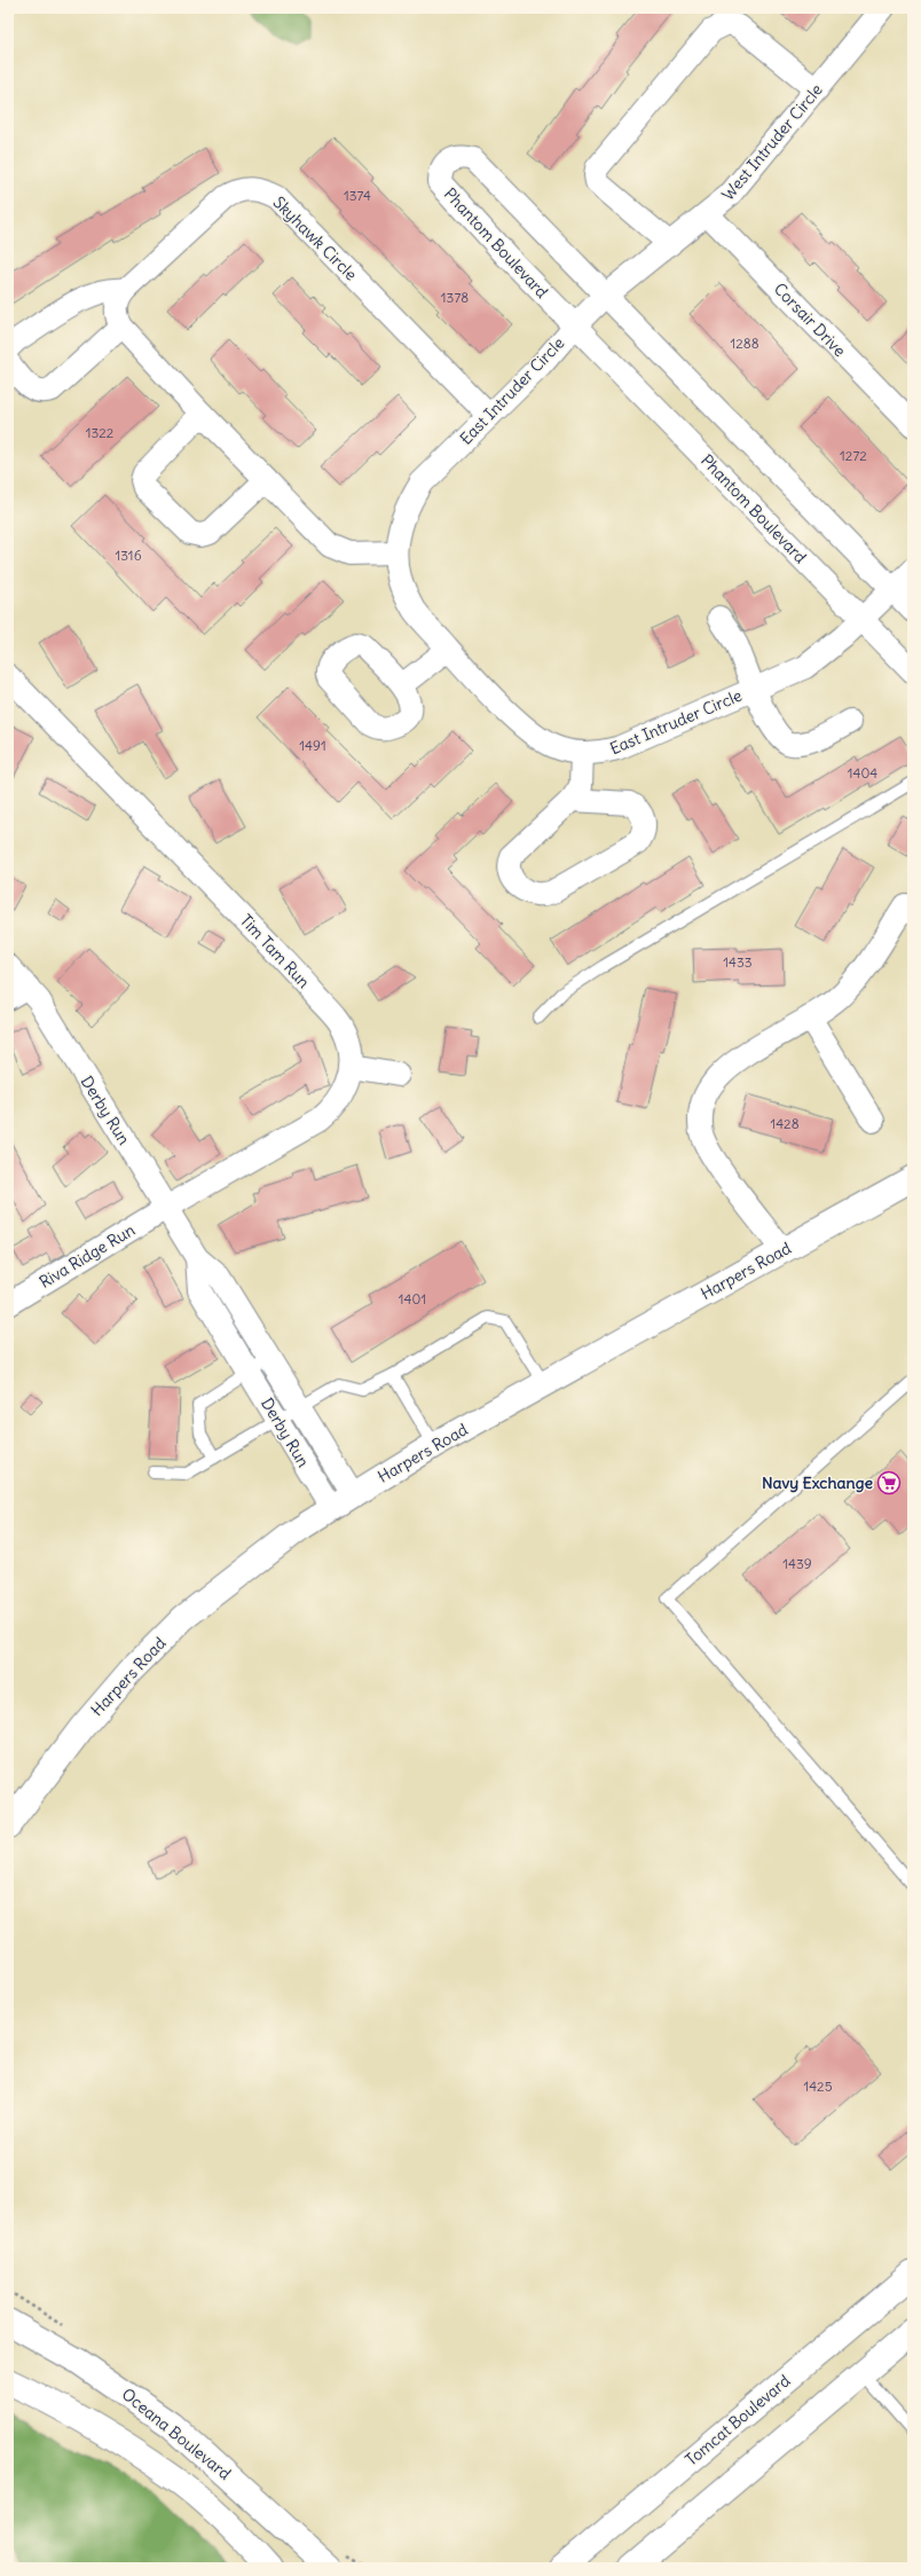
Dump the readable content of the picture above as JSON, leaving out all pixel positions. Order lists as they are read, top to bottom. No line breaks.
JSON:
{"streets":{"main road":["Harpers Road","Tomcat Boulevard","Oceana Boulevard"],"street":["West Intruder Circle","Skyhawk Circle","Phantom Boulevard","Corsair Drive","East Intruder Circle","Tim Tam Run","Derby Run","Riva Ridge Run"]},"crossings":[["West Intruder Circle","Phantom Boulevard"],["West Intruder Circle","Corsair Drive"],["West Intruder Circle","East Intruder Circle"],["Skyhawk Circle","East Intruder Circle"],["Phantom Boulevard","East Intruder Circle"],["Tim Tam Run","Derby Run"],["Tim Tam Run","Riva Ridge Run"],["Derby Run","Riva Ridge Run"],["Derby Run","Harpers Road"]],"places":{"supermarket":["Navy Exchange"]},"house_numbers":["1374","1378","1288","1322","1272","1316","1491","1404","1433","1428","1401","1439","1425"]}
